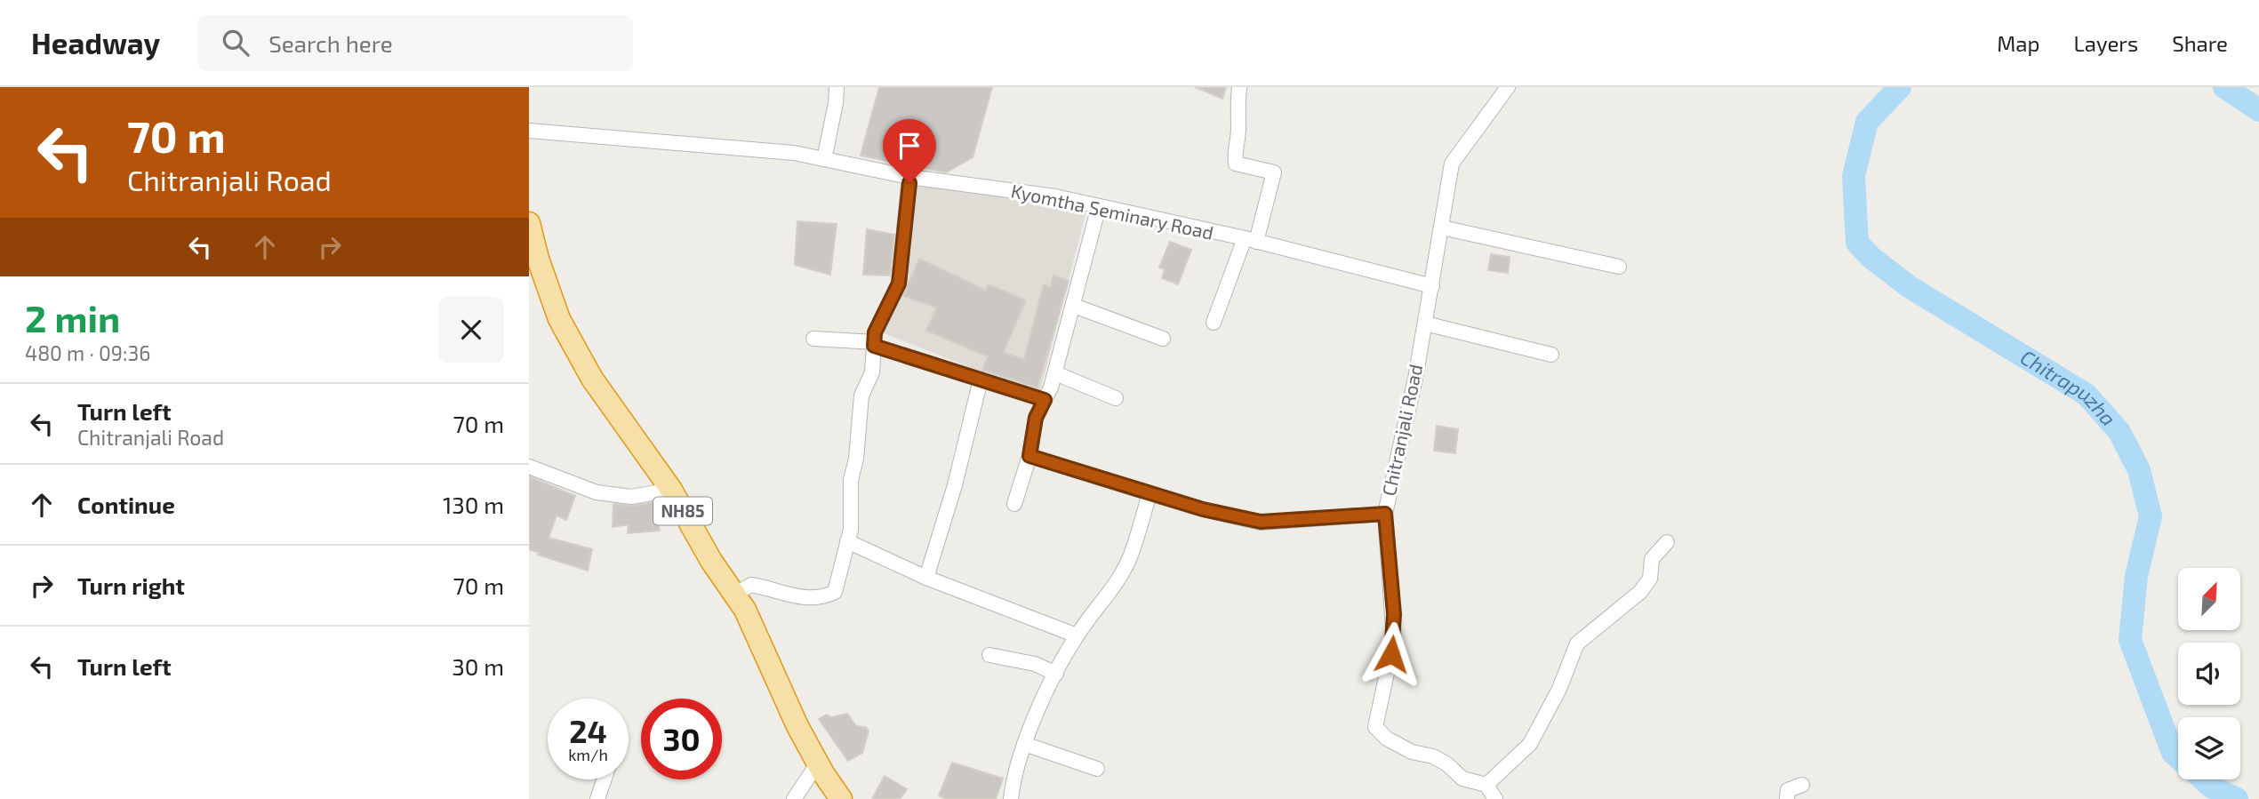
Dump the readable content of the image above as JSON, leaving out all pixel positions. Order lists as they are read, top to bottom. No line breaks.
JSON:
{"streets":{"highway":["NH85"],"street":["Kyomtha Seminary Road","Chitranjali Road"]},"crossings":[["Kyomtha Seminary Road","Chitranjali Road"]],"water":["Chitrapuzha"],"north":"top right","page":{"header":"Headway","search":"Search here","nav":["Map","Layers","Share"],"turn":["70 m","Chitranjali Road"],"heading":["2 min","480 m · 09:36"],"list":[{"name":"Turn left","note":"Chitranjali Road","value":"70 m"},{"name":"Continue","value":"130 m"},{"name":"Turn right","value":"70 m"},{"name":"Turn left","value":"30 m"}],"speed":"24 km/h","limit":"30"}}
